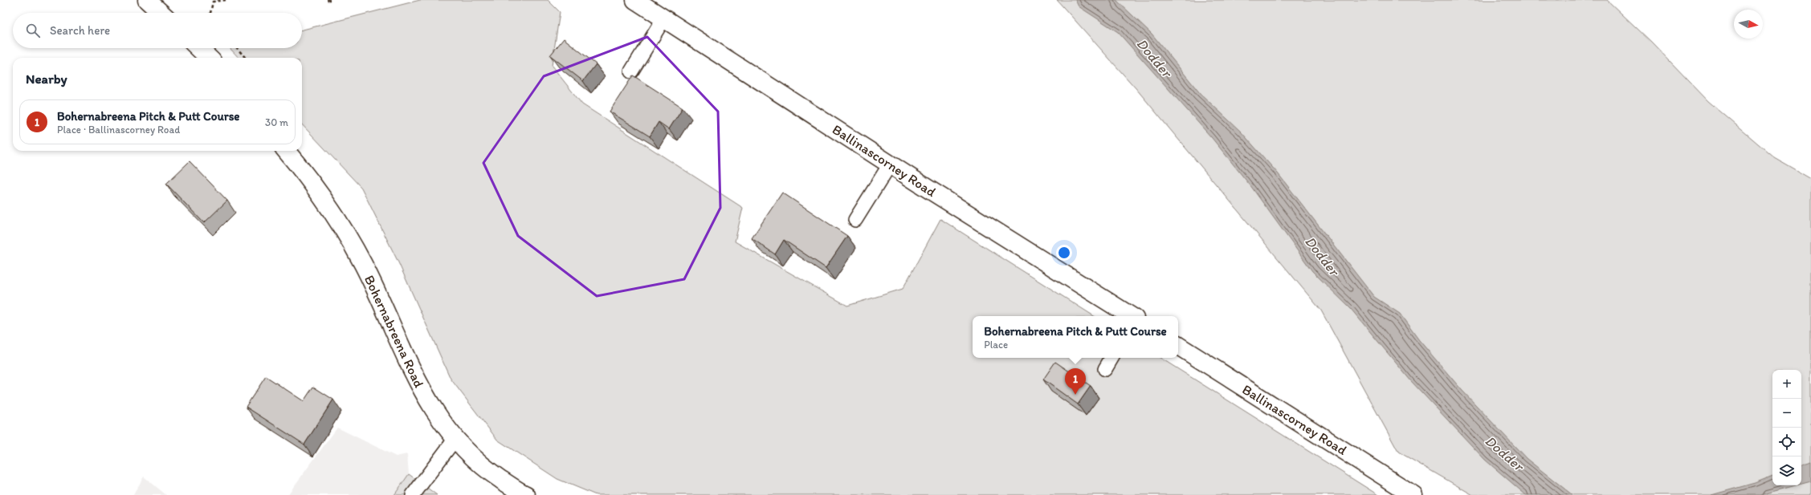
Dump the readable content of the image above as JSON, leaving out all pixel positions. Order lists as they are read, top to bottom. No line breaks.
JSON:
{"streets":{"main road":["Ballinascorney Road","Bohernabreena Road"]},"water":["Dodder"],"north":"right","page":{"search":"Search here","heading":"Nearby","list":[{"mark":"1","name":"Bohernabreena Pitch & Putt Course","note":"Place · Ballinascorney Road","value":"30 m"}],"popup":["Bohernabreena Pitch & Putt Course","Place"],"pins":"1","map_buttons":["+","−"]}}
